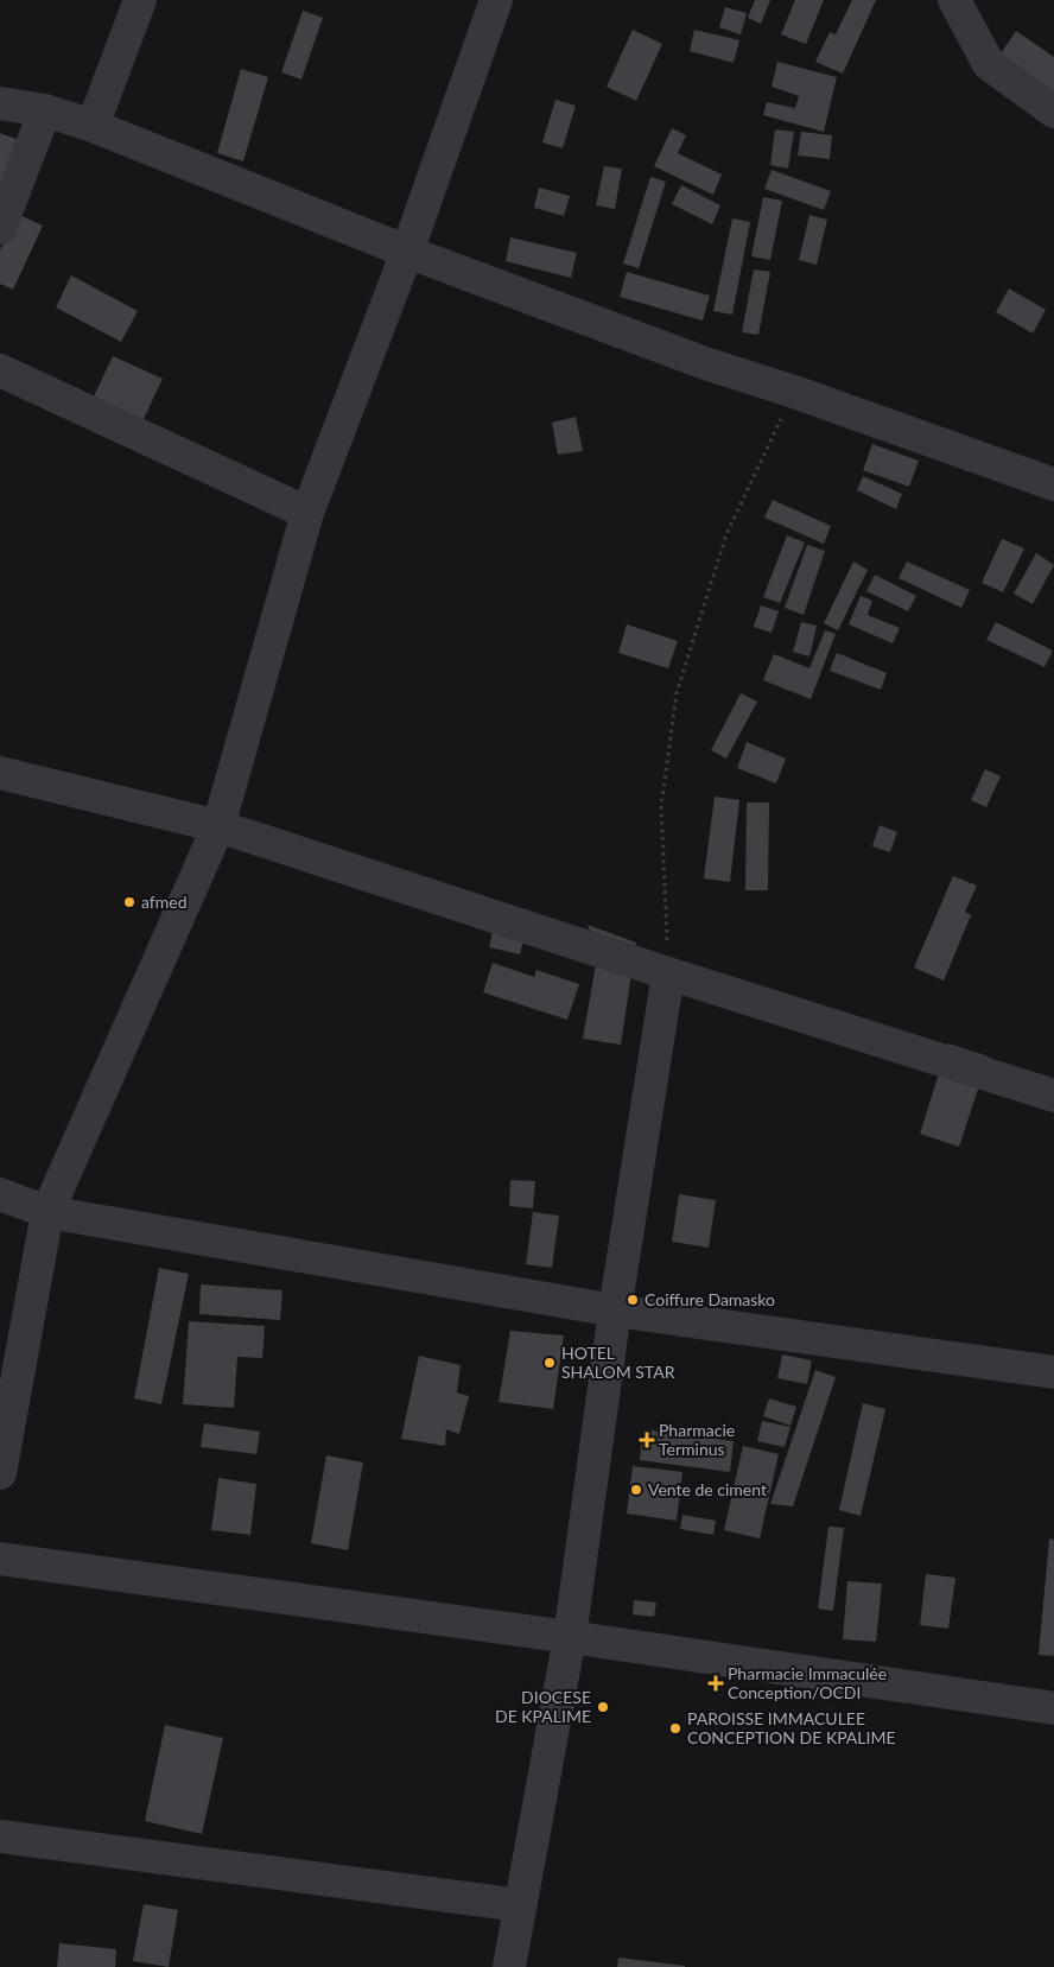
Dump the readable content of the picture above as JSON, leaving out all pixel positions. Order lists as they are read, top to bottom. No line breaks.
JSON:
{"places":{"other":["afmed","Coiffure Damasko","HOTEL SHALOM STAR","Vente de ciment","DIOCESE DE KPALIME","PAROISSE IMMACULEE CONCEPTION DE KPALIME"],"health":["Pharmacie Terminus","Pharmacie Immaculée Conception/OCDI"]}}
